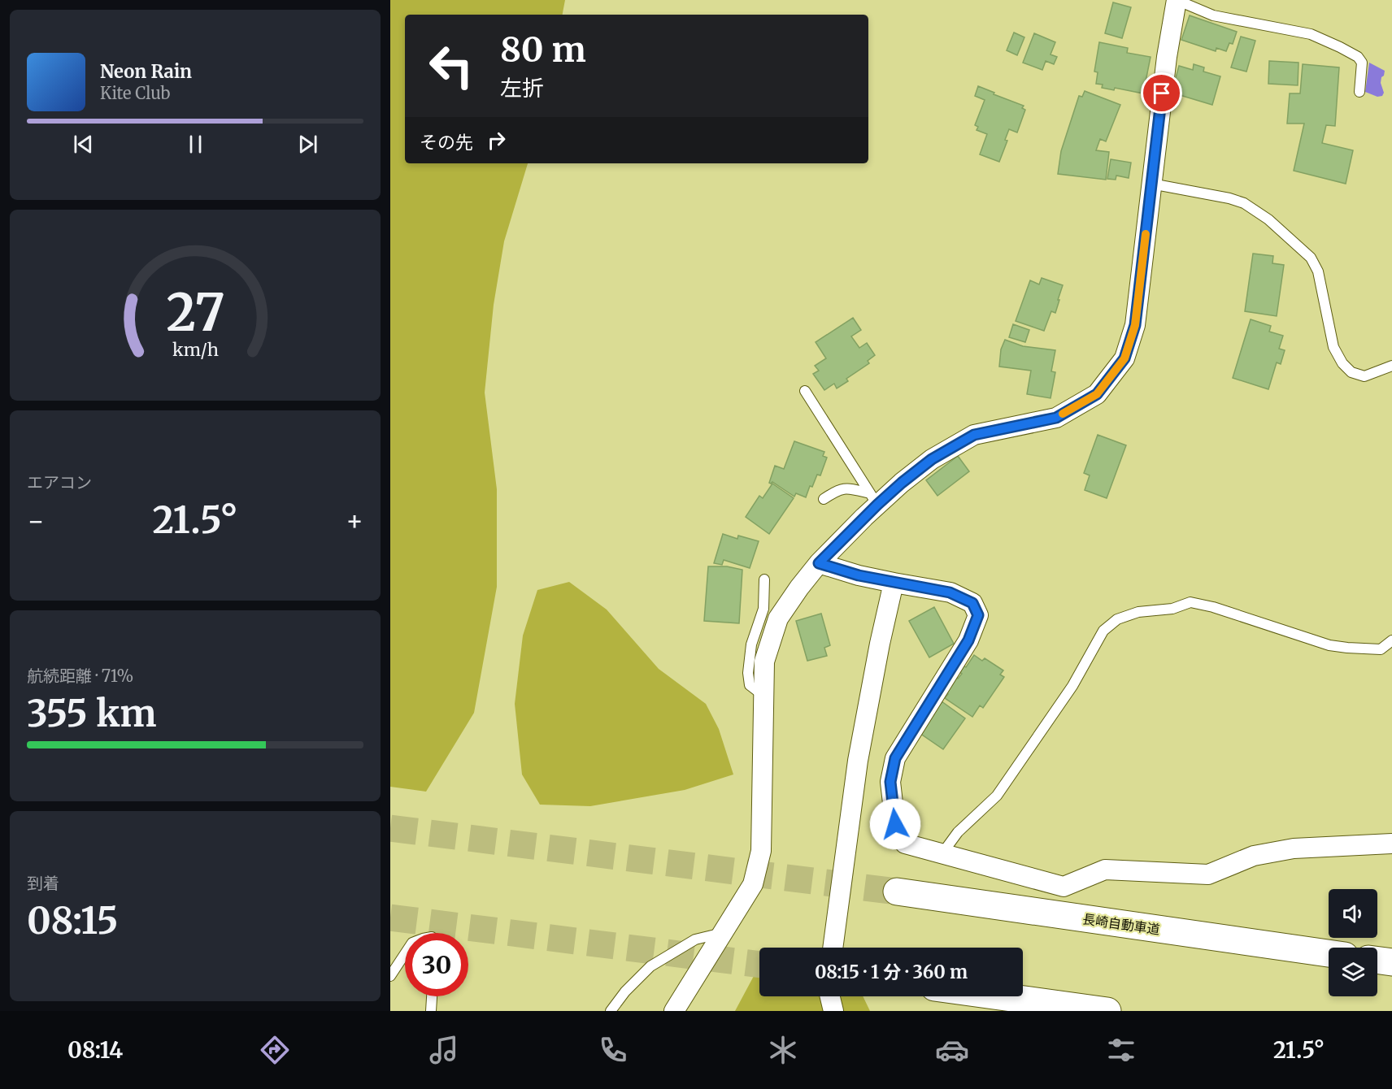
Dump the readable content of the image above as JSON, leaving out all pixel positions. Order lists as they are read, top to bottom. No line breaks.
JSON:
{"streets":{"highway":["長崎自動車道"]},"page":{"turn":["80 m","左折"],"song":["Neon Rain","Kite Club"],"then":"その先","tile":["エアコン",["航続距離 · 71%","355 km"],["到着","08:15"]],"heat":["−","21.5°","+"],"limit":"30","trip":"08:15 · 1 分 · 360 m","tabs":["08:14","21.5°"],"gauge":["27","km/h"]}}
